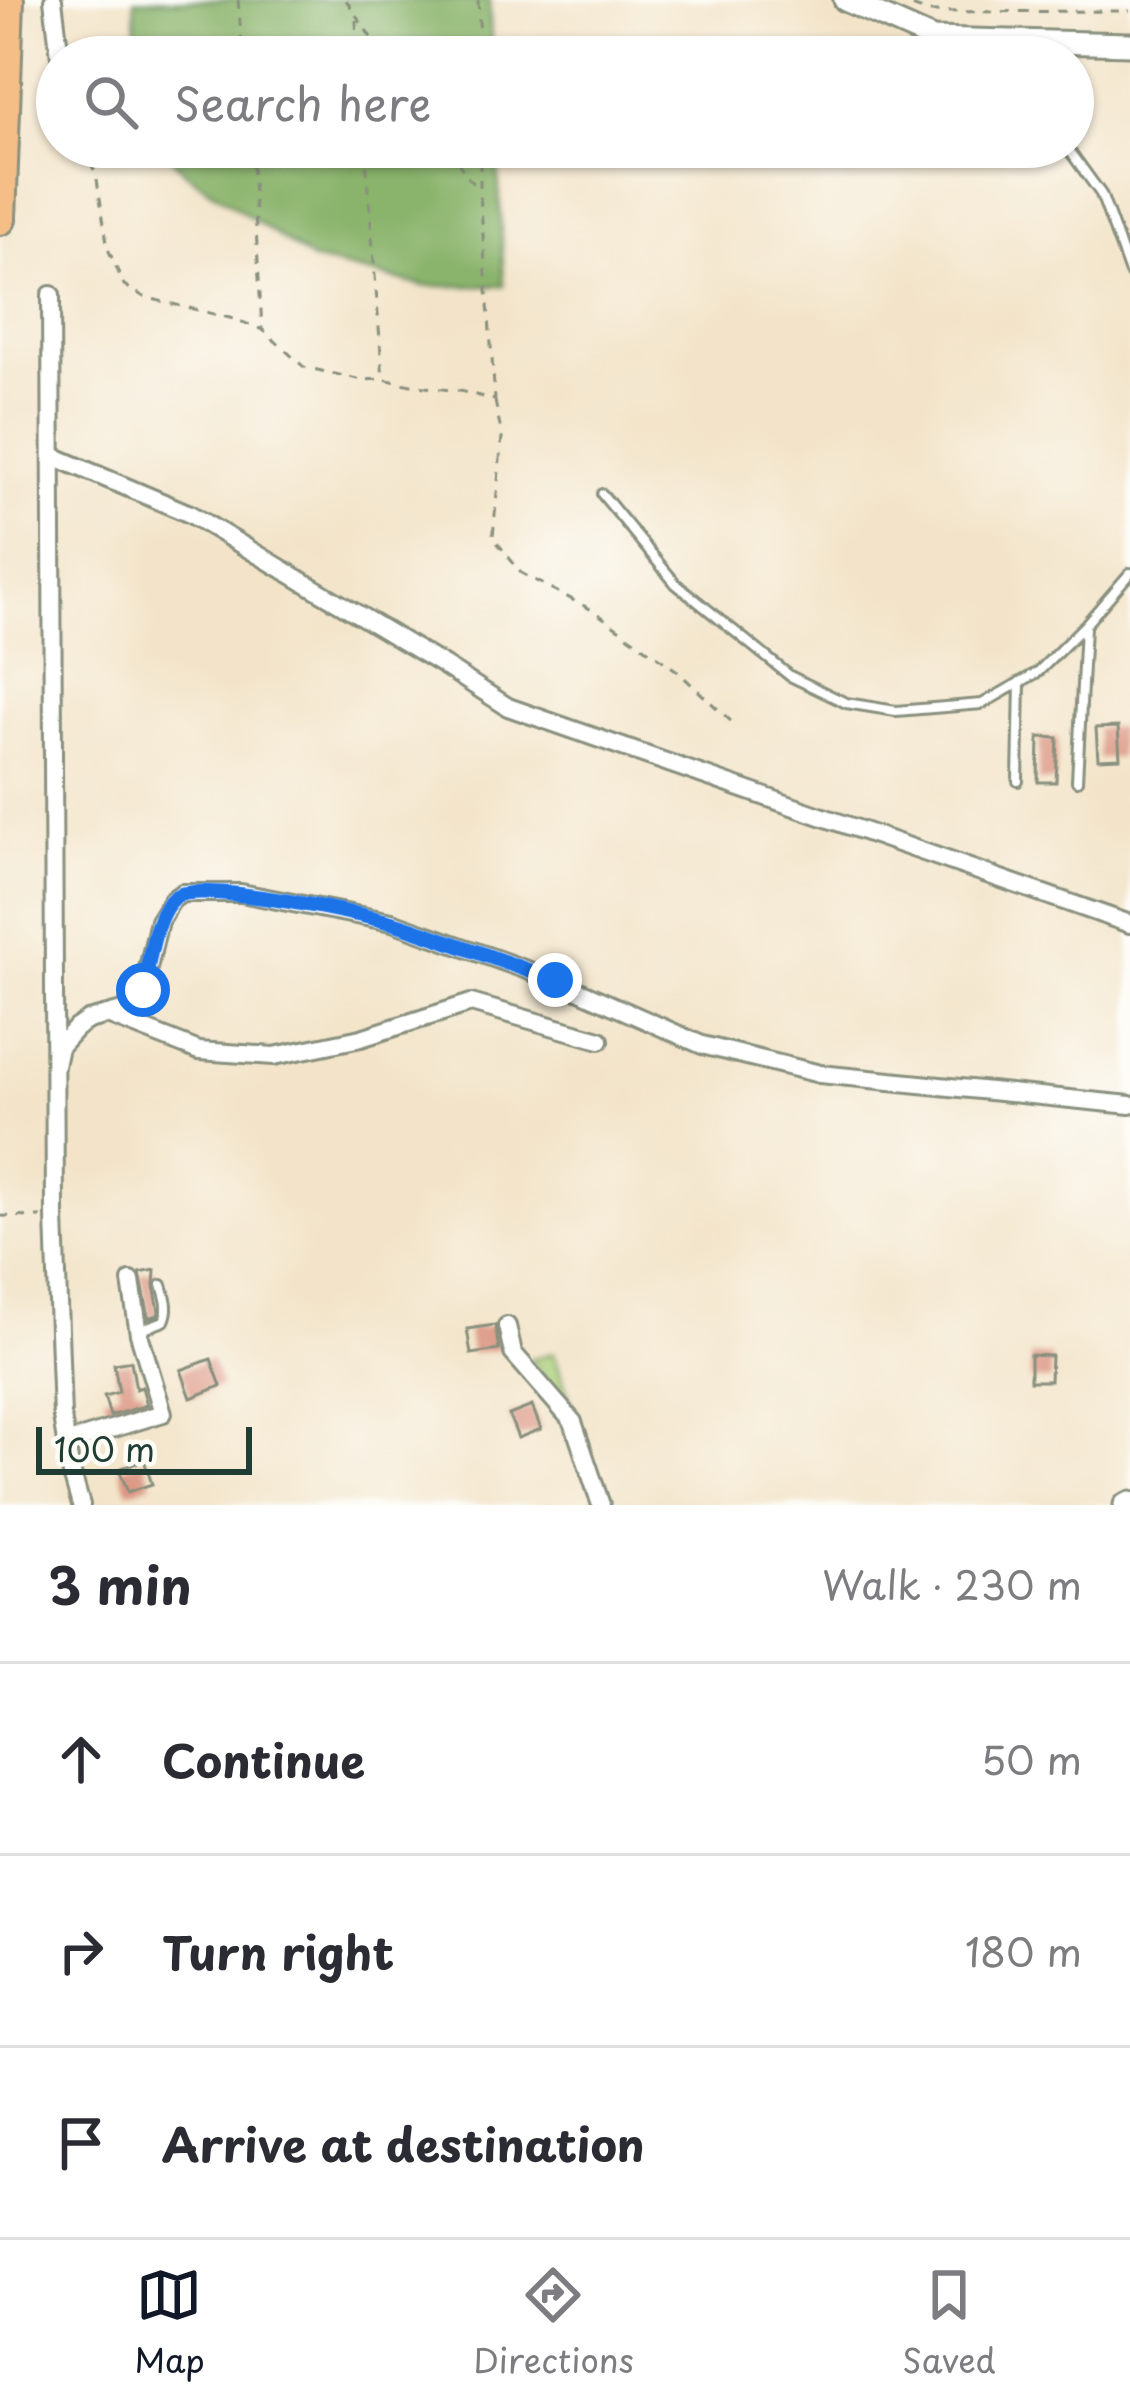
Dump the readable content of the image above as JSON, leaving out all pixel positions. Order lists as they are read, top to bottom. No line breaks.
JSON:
{"scale_bar":"100 m","page":{"search":"Search here","scale":"100 m","heading":["3 min","Walk · 230 m"],"list":[["Continue","50 m"],["Turn right","180 m"],"Arrive at destination"],"nav":["Map","Directions","Saved"]}}
